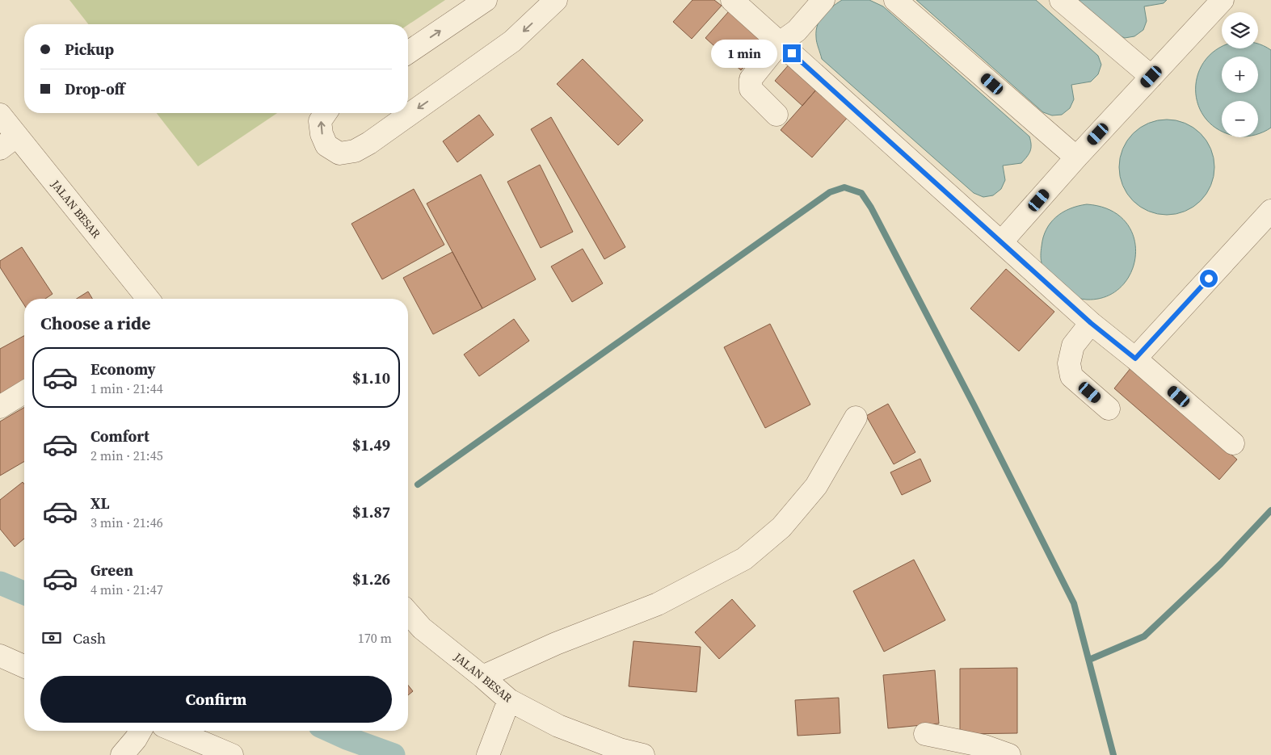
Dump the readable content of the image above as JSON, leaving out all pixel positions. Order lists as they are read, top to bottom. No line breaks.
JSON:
{"streets":{"street":["JALAN BESAR"]},"page":{"map_buttons":["+","−"],"banner":["Pickup","Drop-off"],"bubble":"1 min","heading":"Choose a ride","list":[{"name":"Economy","note":"1 min · 21:44","value":"$1.10"},{"name":"Comfort","note":"2 min · 21:45","value":"$1.49"},{"name":"XL","note":"3 min · 21:46","value":"$1.87"},{"name":"Green","note":"4 min · 21:47","value":"$1.26"}],"pay":["Cash","170 m"],"buttons":"Confirm"}}
